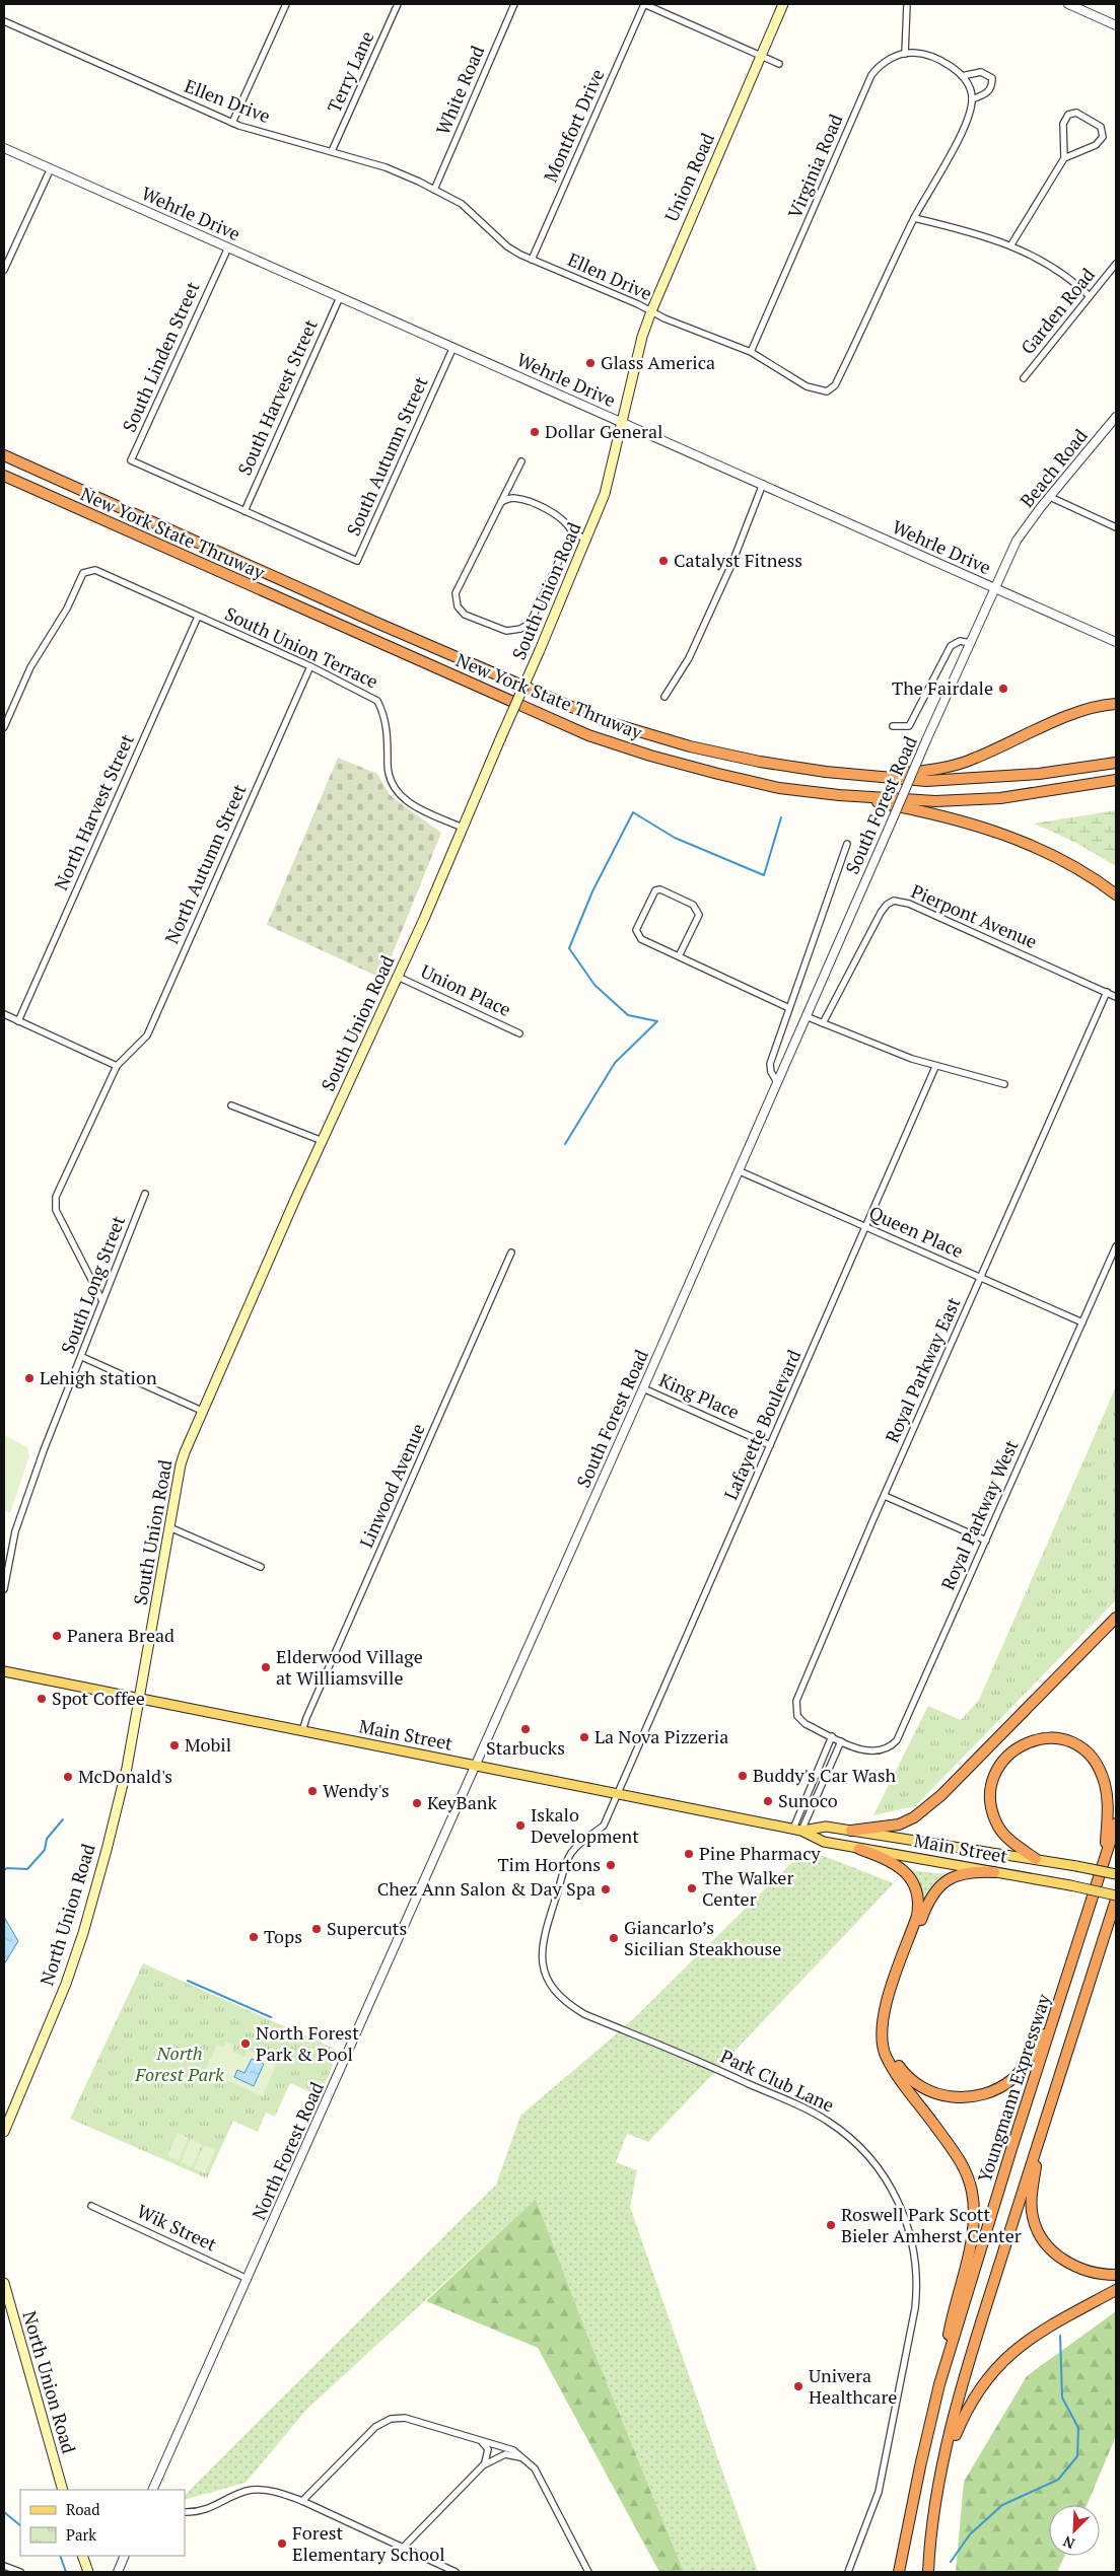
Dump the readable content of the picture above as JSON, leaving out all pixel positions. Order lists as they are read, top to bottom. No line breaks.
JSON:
{"streets":{"highway":["New York State Thruway","Youngmann Expressway"],"main road":["Union Road","South Union Road","Main Street","North Union Road"],"street":["Terry Lane","White Road","Ellen Drive","Montfort Drive","Virginia Road","Wehrle Drive","Garden Road","South Linden Street","South Harvest Street","South Autumn Street","Beach Road","South Union Terrace","South Forest Road","North Harvest Street","North Autumn Street","Pierpont Avenue","Union Place","Queen Place","South Long Street","Royal Parkway East","King Place","Lafayette Boulevard","Linwood Avenue","Royal Parkway West","Park Club Lane","North Forest Road","Wik Street"]},"crossings":[["Terry Lane","Ellen Drive"],["White Road","Ellen Drive"],["Ellen Drive","Montfort Drive"],["Ellen Drive","Virginia Road"],["Ellen Drive","Union Road"],["Union Road","South Union Road"],["Wehrle Drive","South Linden Street"],["Wehrle Drive","South Harvest Street"],["Wehrle Drive","South Autumn Street"],["Wehrle Drive","South Union Road"],["Wehrle Drive","South Forest Road"],["South Linden Street","South Harvest Street"],["South Linden Street","South Autumn Street"],["South Harvest Street","South Autumn Street"],["Beach Road","South Forest Road"],["South Union Road","South Union Terrace"],["South Union Road","Union Place"],["South Union Road","Main Street"],["South Union Road","North Union Road"],["South Union Terrace","North Harvest Street"],["South Union Terrace","North Autumn Street"],["South Forest Road","Queen Place"],["South Forest Road","King Place"],["South Forest Road","Main Street"],["South Forest Road","North Forest Road"],["Pierpont Avenue","Royal Parkway East"],["Queen Place","Royal Parkway East"],["Queen Place","Lafayette Boulevard"],["Queen Place","Royal Parkway West"],["Royal Parkway East","Royal Parkway West"],["King Place","Lafayette Boulevard"],["Lafayette Boulevard","Main Street"],["Lafayette Boulevard","Park Club Lane"],["Linwood Avenue","Main Street"],["Main Street","North Union Road"],["Main Street","Park Club Lane"],["Main Street","North Forest Road"],["North Forest Road","Wik Street"]],"parks":["North Forest Park"],"places":["Glass America","Dollar General","Catalyst Fitness","The Fairdale","Lehigh station","Panera Bread","Elderwood Village at Williamsville","Spot Coffee","Starbucks","La Nova Pizzeria","Mobil","Buddy's Car Wash","McDonald's","Wendy's","Sunoco","KeyBank","Iskalo Development","Pine Pharmacy","Tim Hortons","The Walker Center","Chez Ann Salon & Day Spa","Supercuts","Tops","Giancarlo’s Sicilian Steakhouse","North Forest Park & Pool","Roswell Park Scott Bieler Amherst Center","Univera Healthcare","Forest Elementary School"],"legend":["Road","Park"],"north":"bottom left"}
